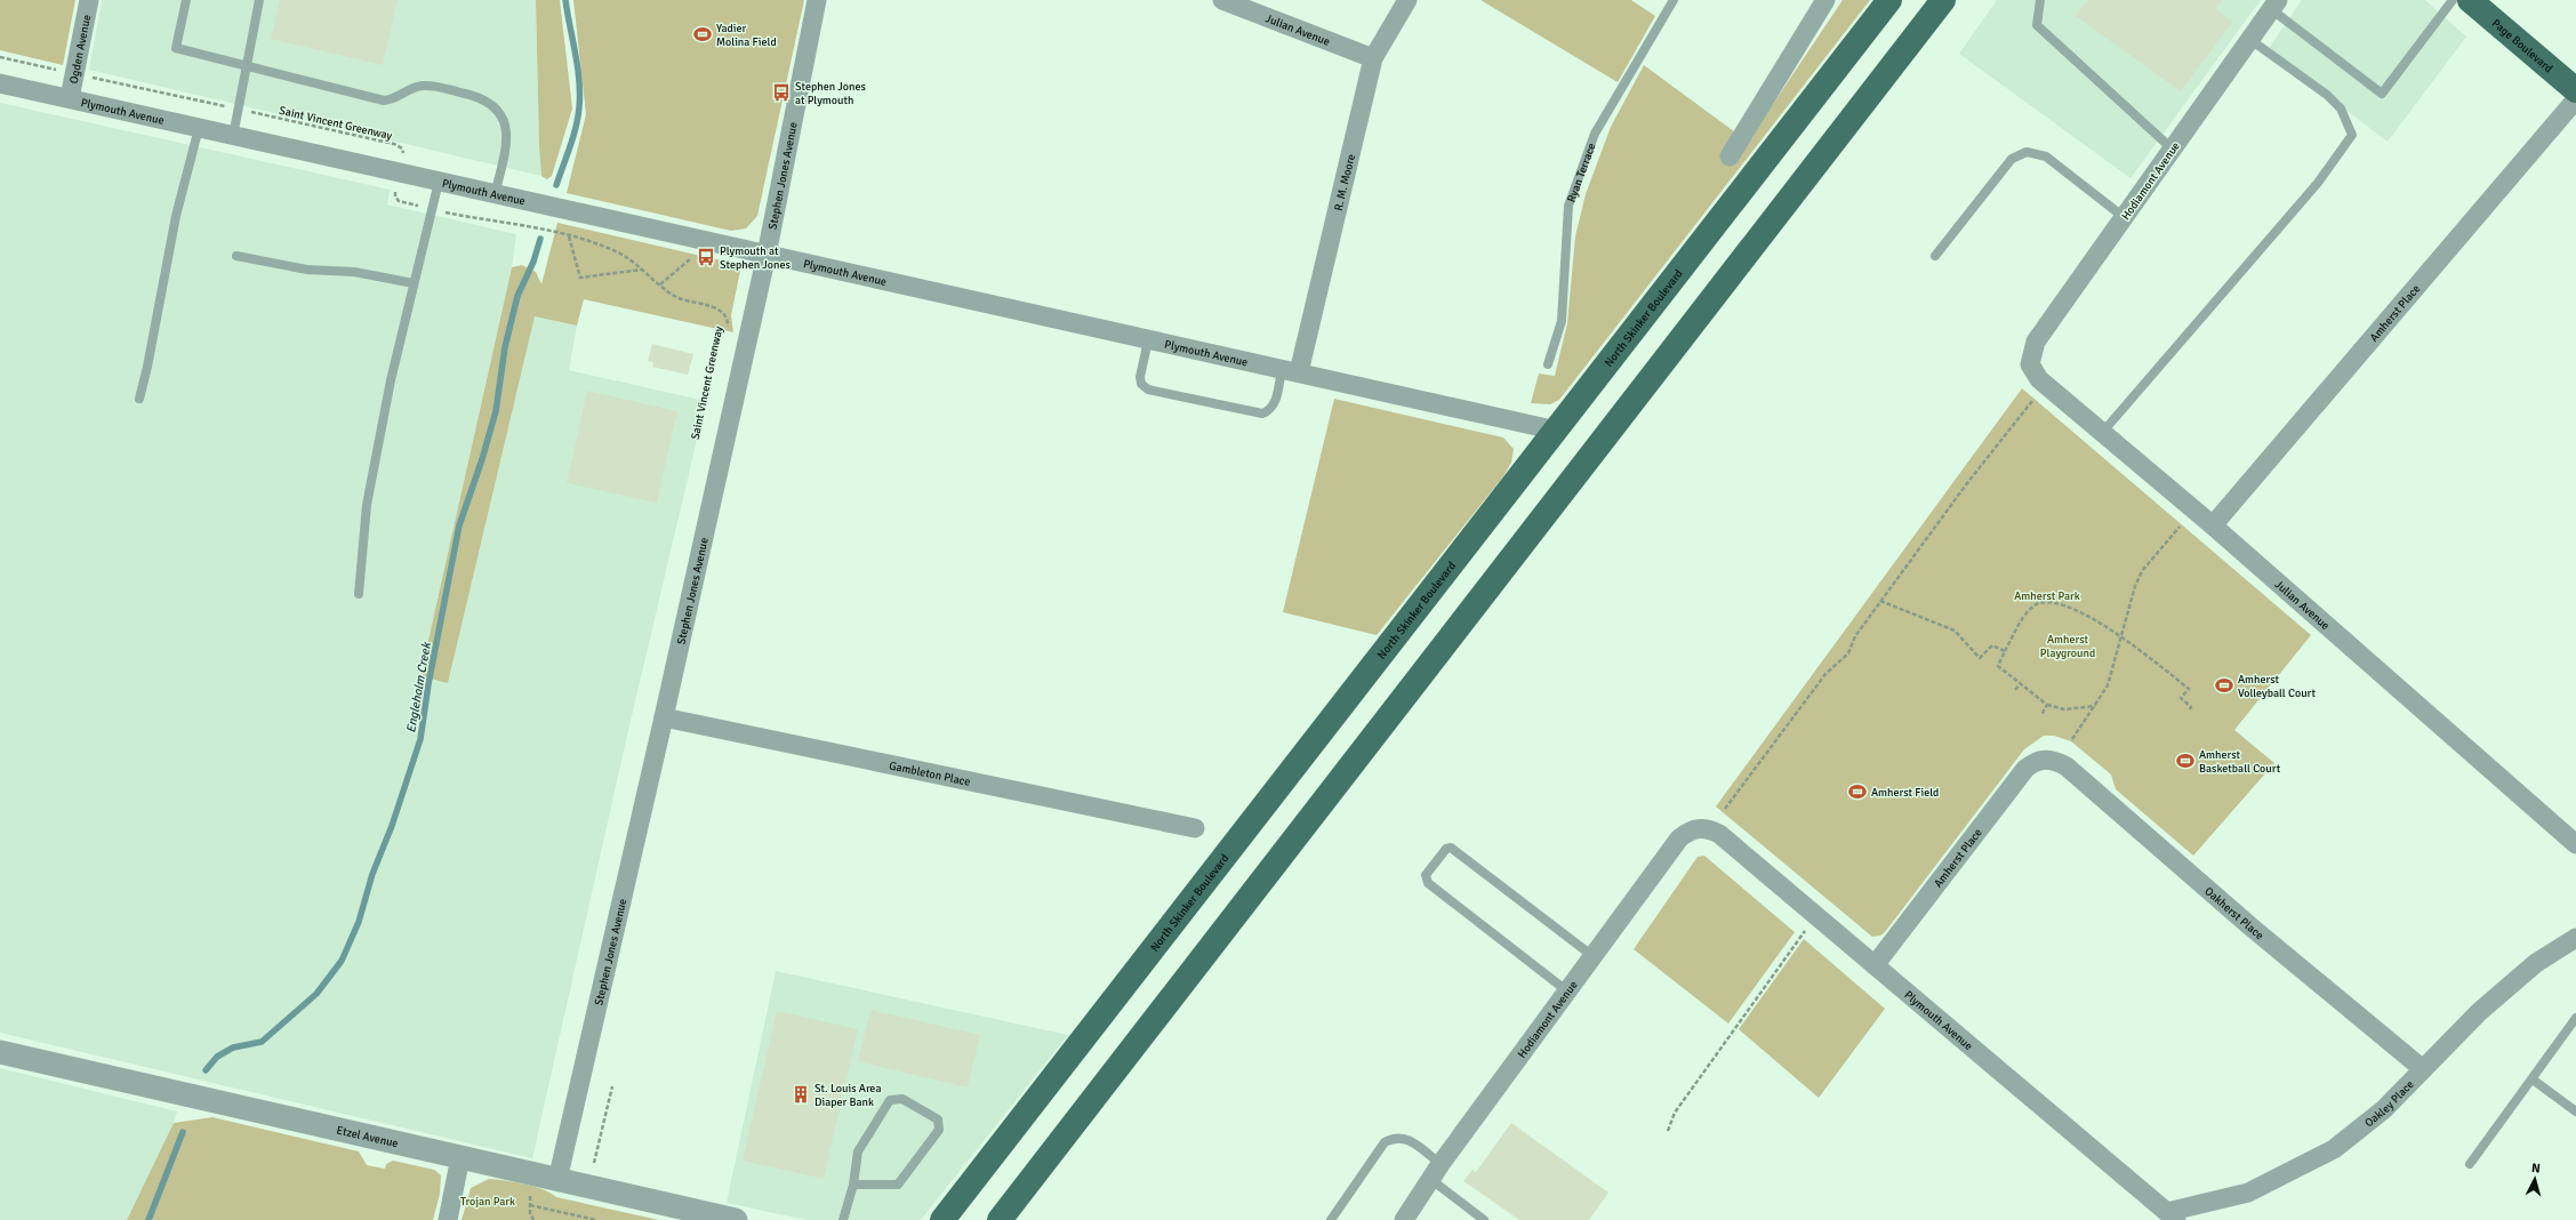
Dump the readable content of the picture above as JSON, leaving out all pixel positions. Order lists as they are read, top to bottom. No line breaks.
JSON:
{"streets":{"main road":["Page Boulevard","North Skinker Boulevard"],"street":["Julian Avenue","Ogden Avenue","Plymouth Avenue","Stephen Jones Avenue","Hodiamont Avenue","R. M. Moore","Amherst Place","Gambleton Place","Oakherst Place","Oakley Place","Etzel Avenue"],"lane":["Ryan Terrace"],"path":["Saint Vincent Greenway"]},"crossings":[["Julian Avenue","Hodiamont Avenue"],["Julian Avenue","R. M. Moore"],["Julian Avenue","Amherst Place"],["Ogden Avenue","Plymouth Avenue"],["Plymouth Avenue","Stephen Jones Avenue"],["Plymouth Avenue","Hodiamont Avenue"],["Plymouth Avenue","R. M. Moore"],["Plymouth Avenue","Amherst Place"],["Plymouth Avenue","North Skinker Boulevard"],["Plymouth Avenue","Oakley Place"],["Stephen Jones Avenue","Gambleton Place"],["Stephen Jones Avenue","Etzel Avenue"],["Amherst Place","Oakherst Place"],["Oakherst Place","Oakley Place"]],"water":["Engleholm Creek"],"parks":["Amherst Park","Amherst Playground","Trojan Park"],"places":{"sports":["Yadier Molina Field","Amherst Volleyball Court","Amherst Basketball Court","Amherst Field"],"bus stop":["Stephen Jones at Plymouth","Plymouth at Stephen Jones"],"building":["St. Louis Area Diaper Bank"]},"north":"top"}
